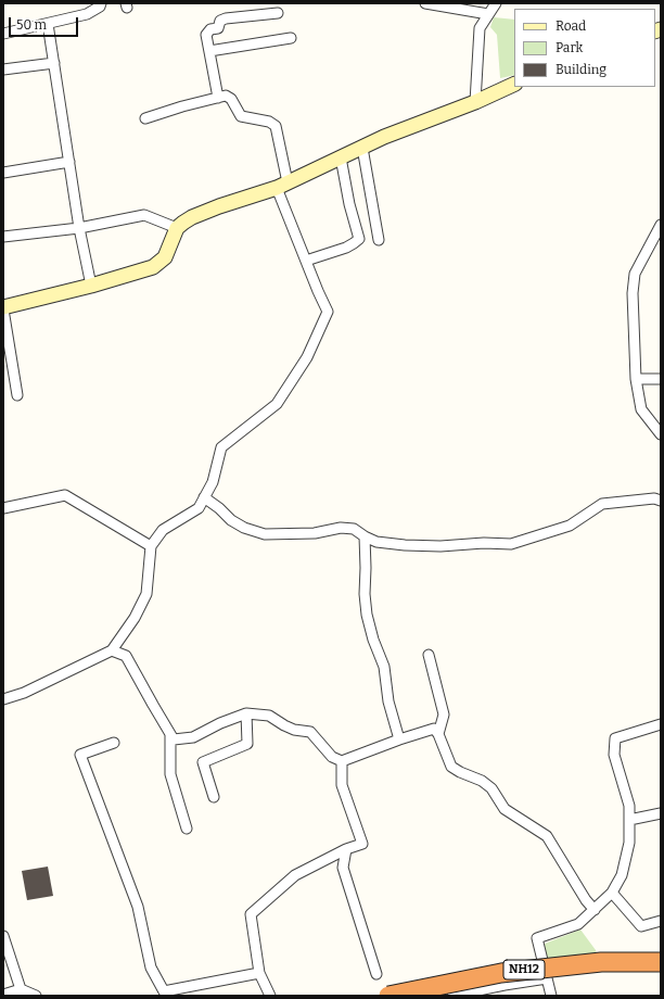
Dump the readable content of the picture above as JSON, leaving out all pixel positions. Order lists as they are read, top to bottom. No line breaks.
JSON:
{"streets":{"highway":["NH12"]},"legend":["Road","Park","Building"],"scale_bar":"50 m"}
